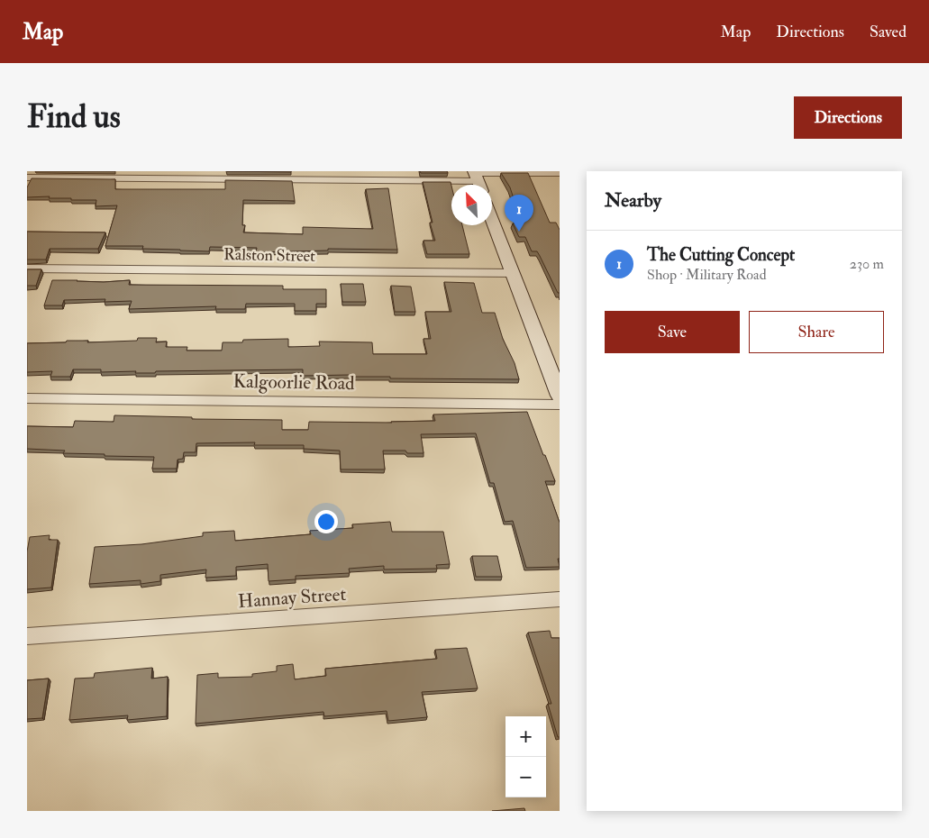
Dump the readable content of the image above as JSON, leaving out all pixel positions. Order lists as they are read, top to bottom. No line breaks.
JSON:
{"streets":{"street":["Ralston Street","Kalgoorlie Road","Hannay Street"]},"north":"top left","page":{"header":"Map","nav":["Map","Directions","Saved"],"buttons":["Directions",["Save","Share"]],"title":"Find us","heading":"Nearby","pins":"1","list":[{"mark":"1","name":"The Cutting Concept","note":"Shop · Military Road","value":"230 m"}],"map_buttons":["+","−"]}}
